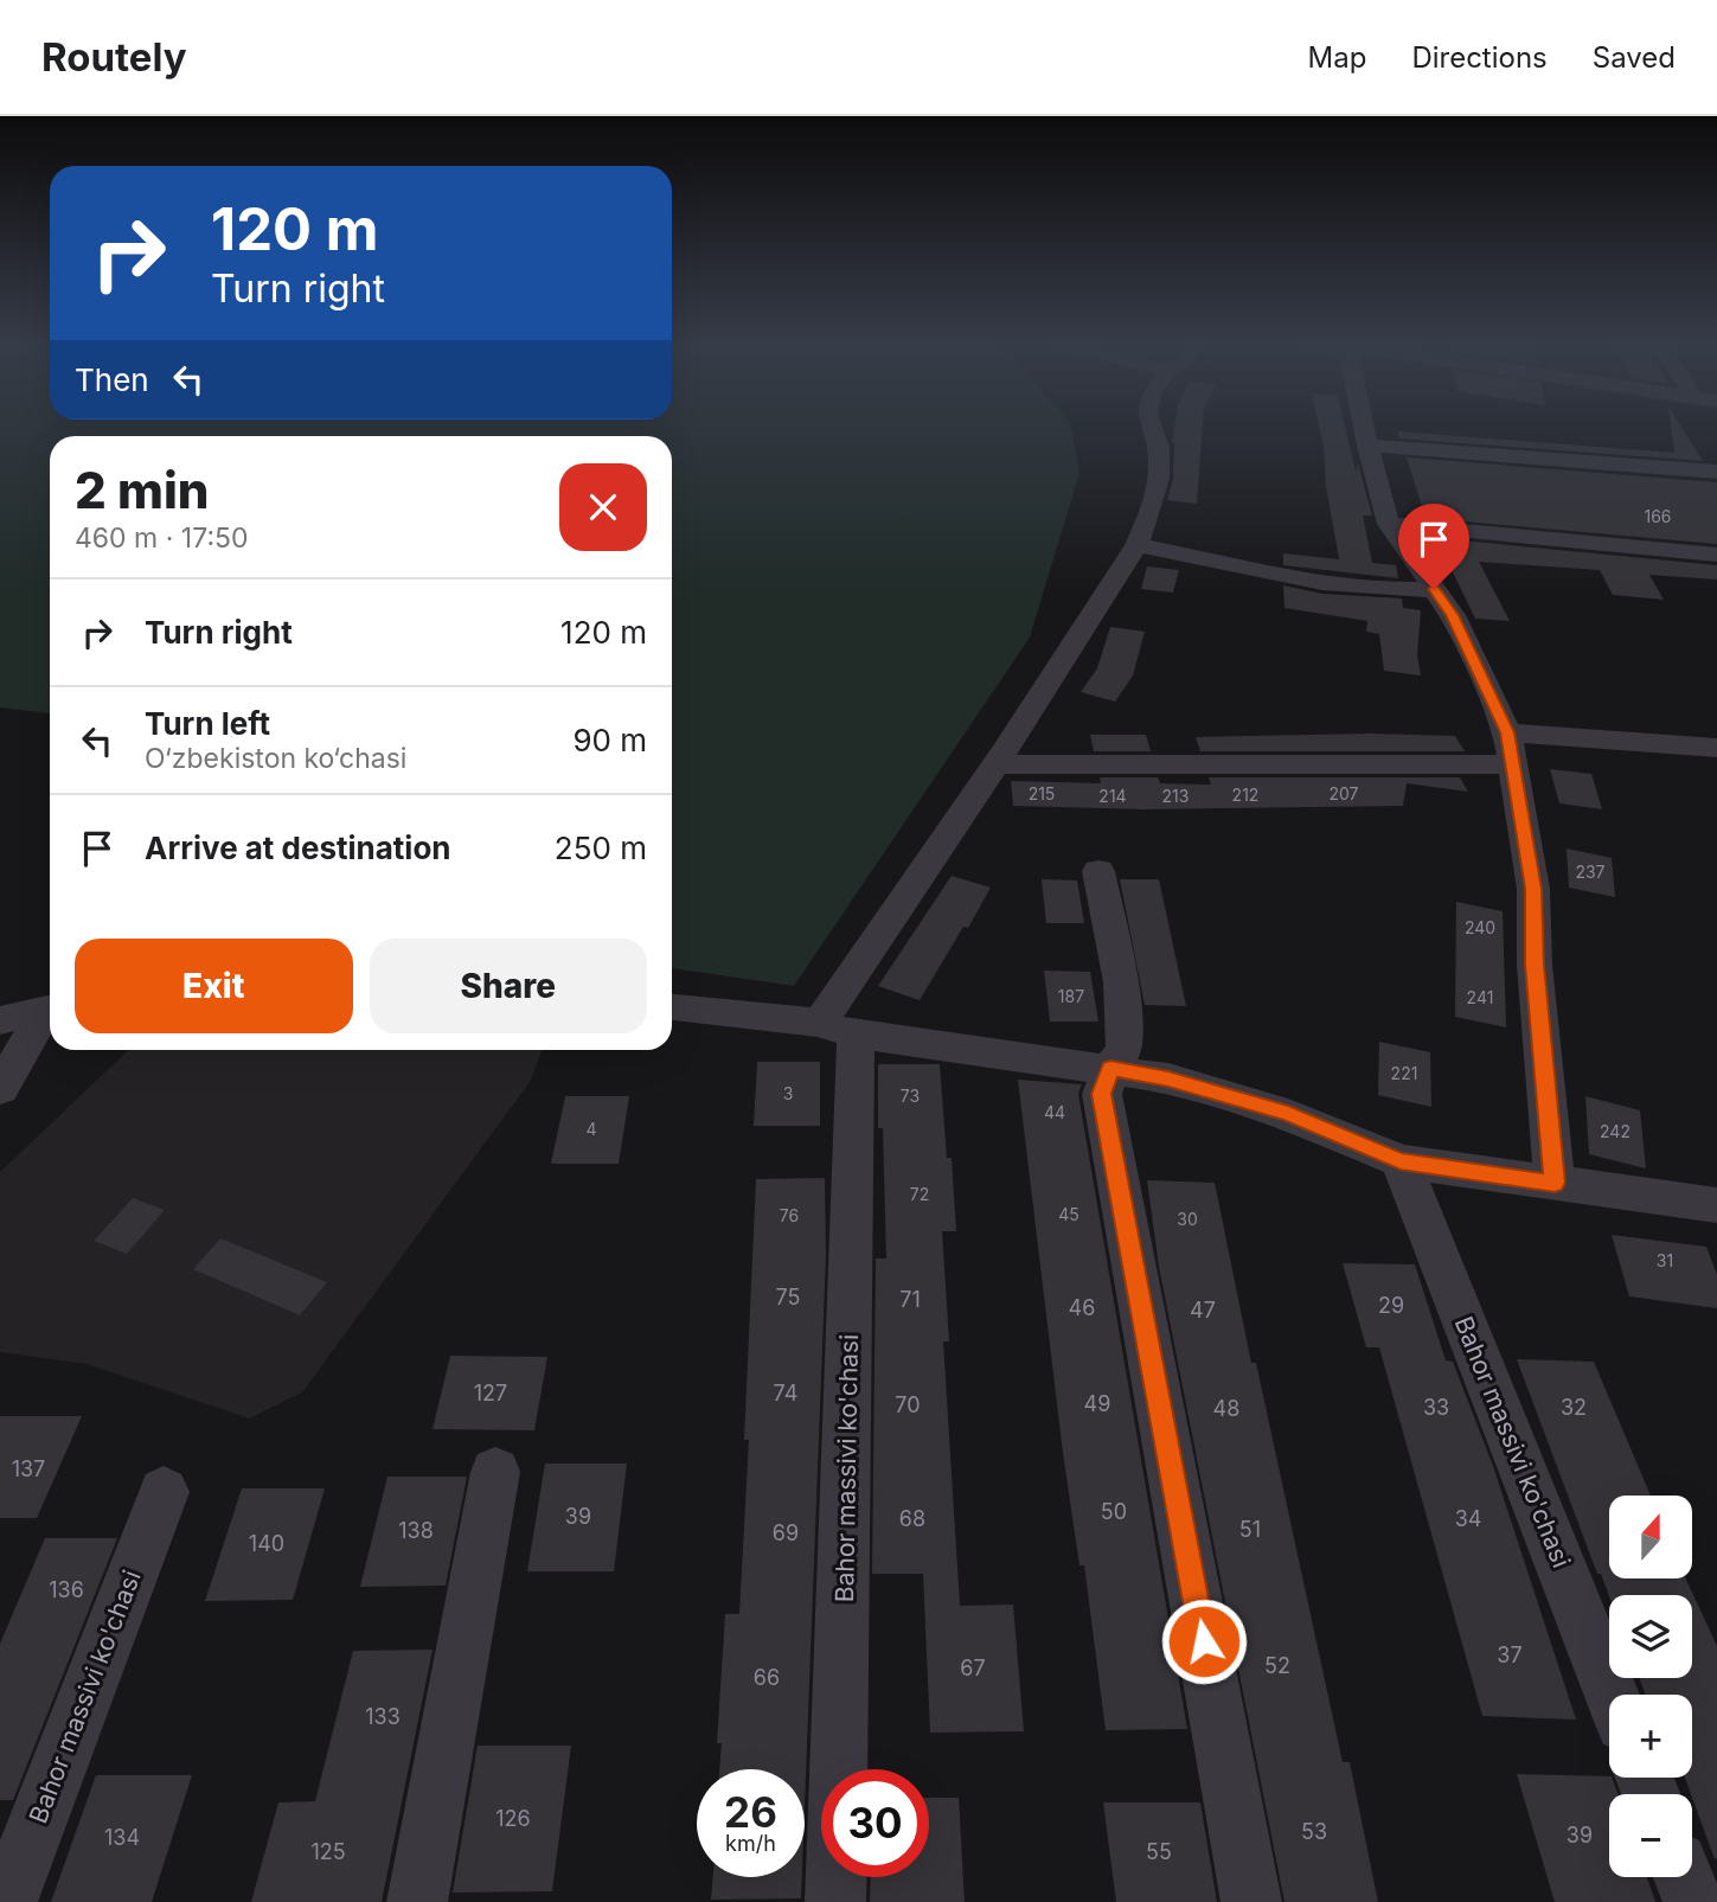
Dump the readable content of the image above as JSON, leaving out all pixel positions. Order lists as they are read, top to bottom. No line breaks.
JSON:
{"streets":{"street":["Bahor massivi ko'chasi"]},"house_numbers":["166","215","207","212","214","213","237","240","187","241","221","3","73","44","4","242","72","45","76","30","31","75","71","29","46","47","127","74","49","70","33","32","48","137","50","39","68","34","51","138","69","140","136","37","52","67","66","133","126","53","39","134","125","55"],"north":"top","page":{"header":"Routely","nav":["Map","Directions","Saved"],"turn":["120 m","Turn right"],"then":"Then","heading":["2 min","460 m · 17:50"],"list":[{"name":"Turn right","value":"120 m"},{"name":"Turn left","note":"O‘zbekiston ko‘chasi","value":"90 m"},{"name":"Arrive at destination","value":"250 m"}],"buttons":["Exit","Share"],"map_buttons":["+","−"],"speed":"26 km/h","limit":"30"}}
